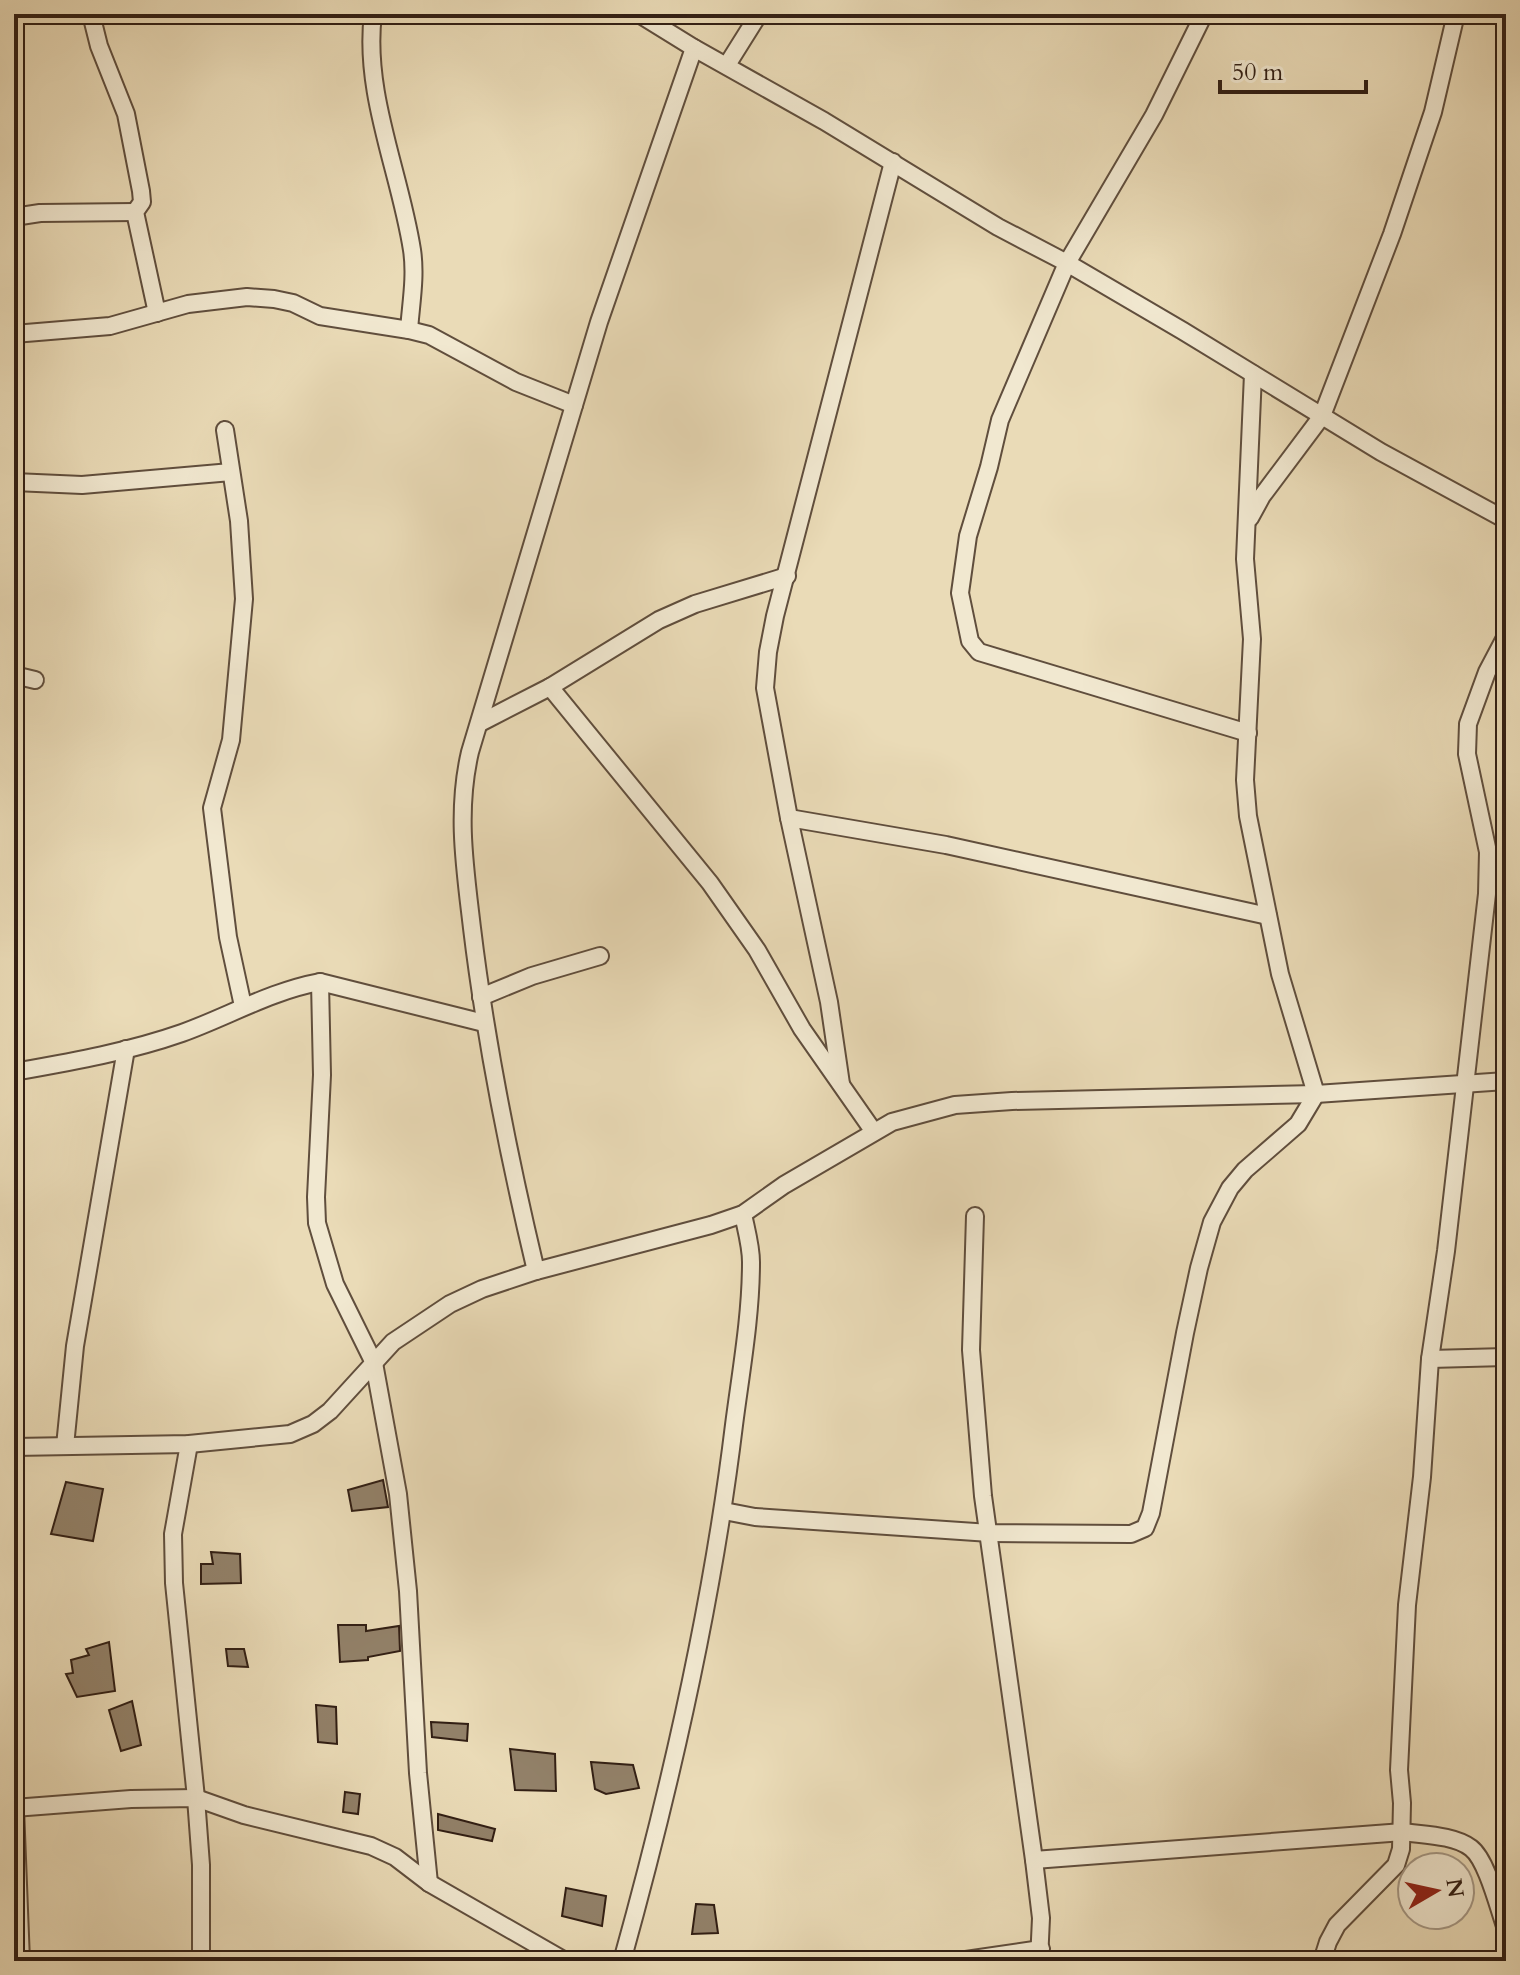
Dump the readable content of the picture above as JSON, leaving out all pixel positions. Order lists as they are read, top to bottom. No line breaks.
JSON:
{"scale_bar":"50 m","north":"right"}
